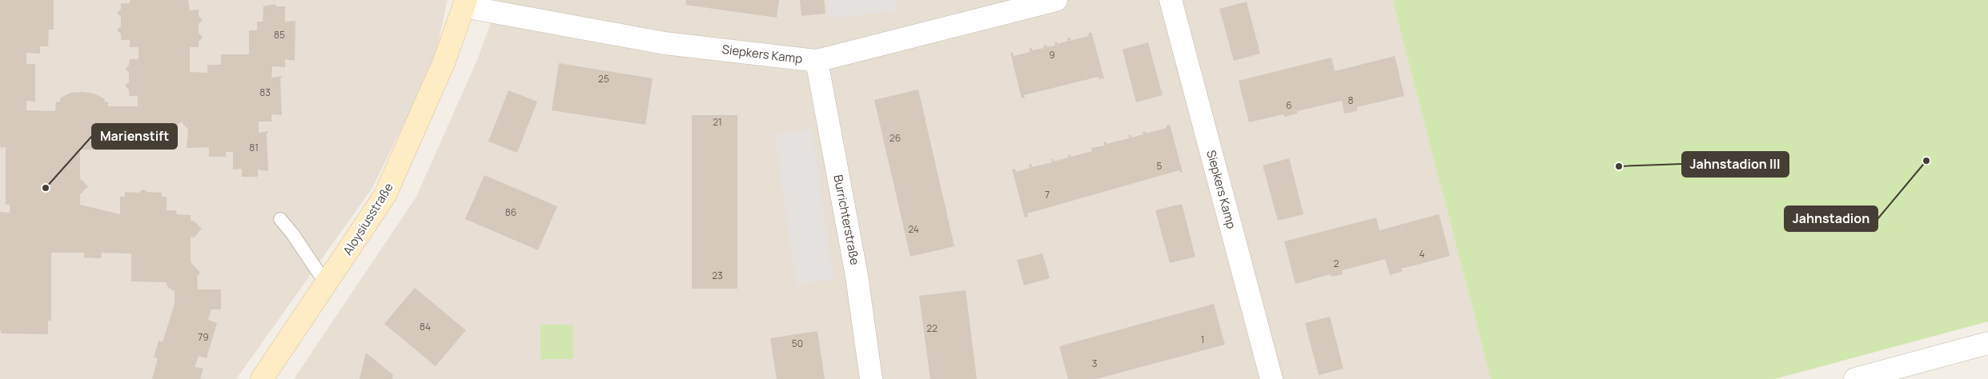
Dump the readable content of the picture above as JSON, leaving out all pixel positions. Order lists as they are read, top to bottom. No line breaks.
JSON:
{"streets":{"street":["Siepkers Kamp","Aloysiusstraße","Burrichterstraße"]},"crossings":[["Siepkers Kamp","Aloysiusstraße"],["Siepkers Kamp","Burrichterstraße"]],"places":["Jahnstadion","Jahnstadion III","Marienstift"],"house_numbers":["85","9","25","83","8","6","21","26","81","5","7","86","24","4","2","23","84","22","79","1","50","3"]}
